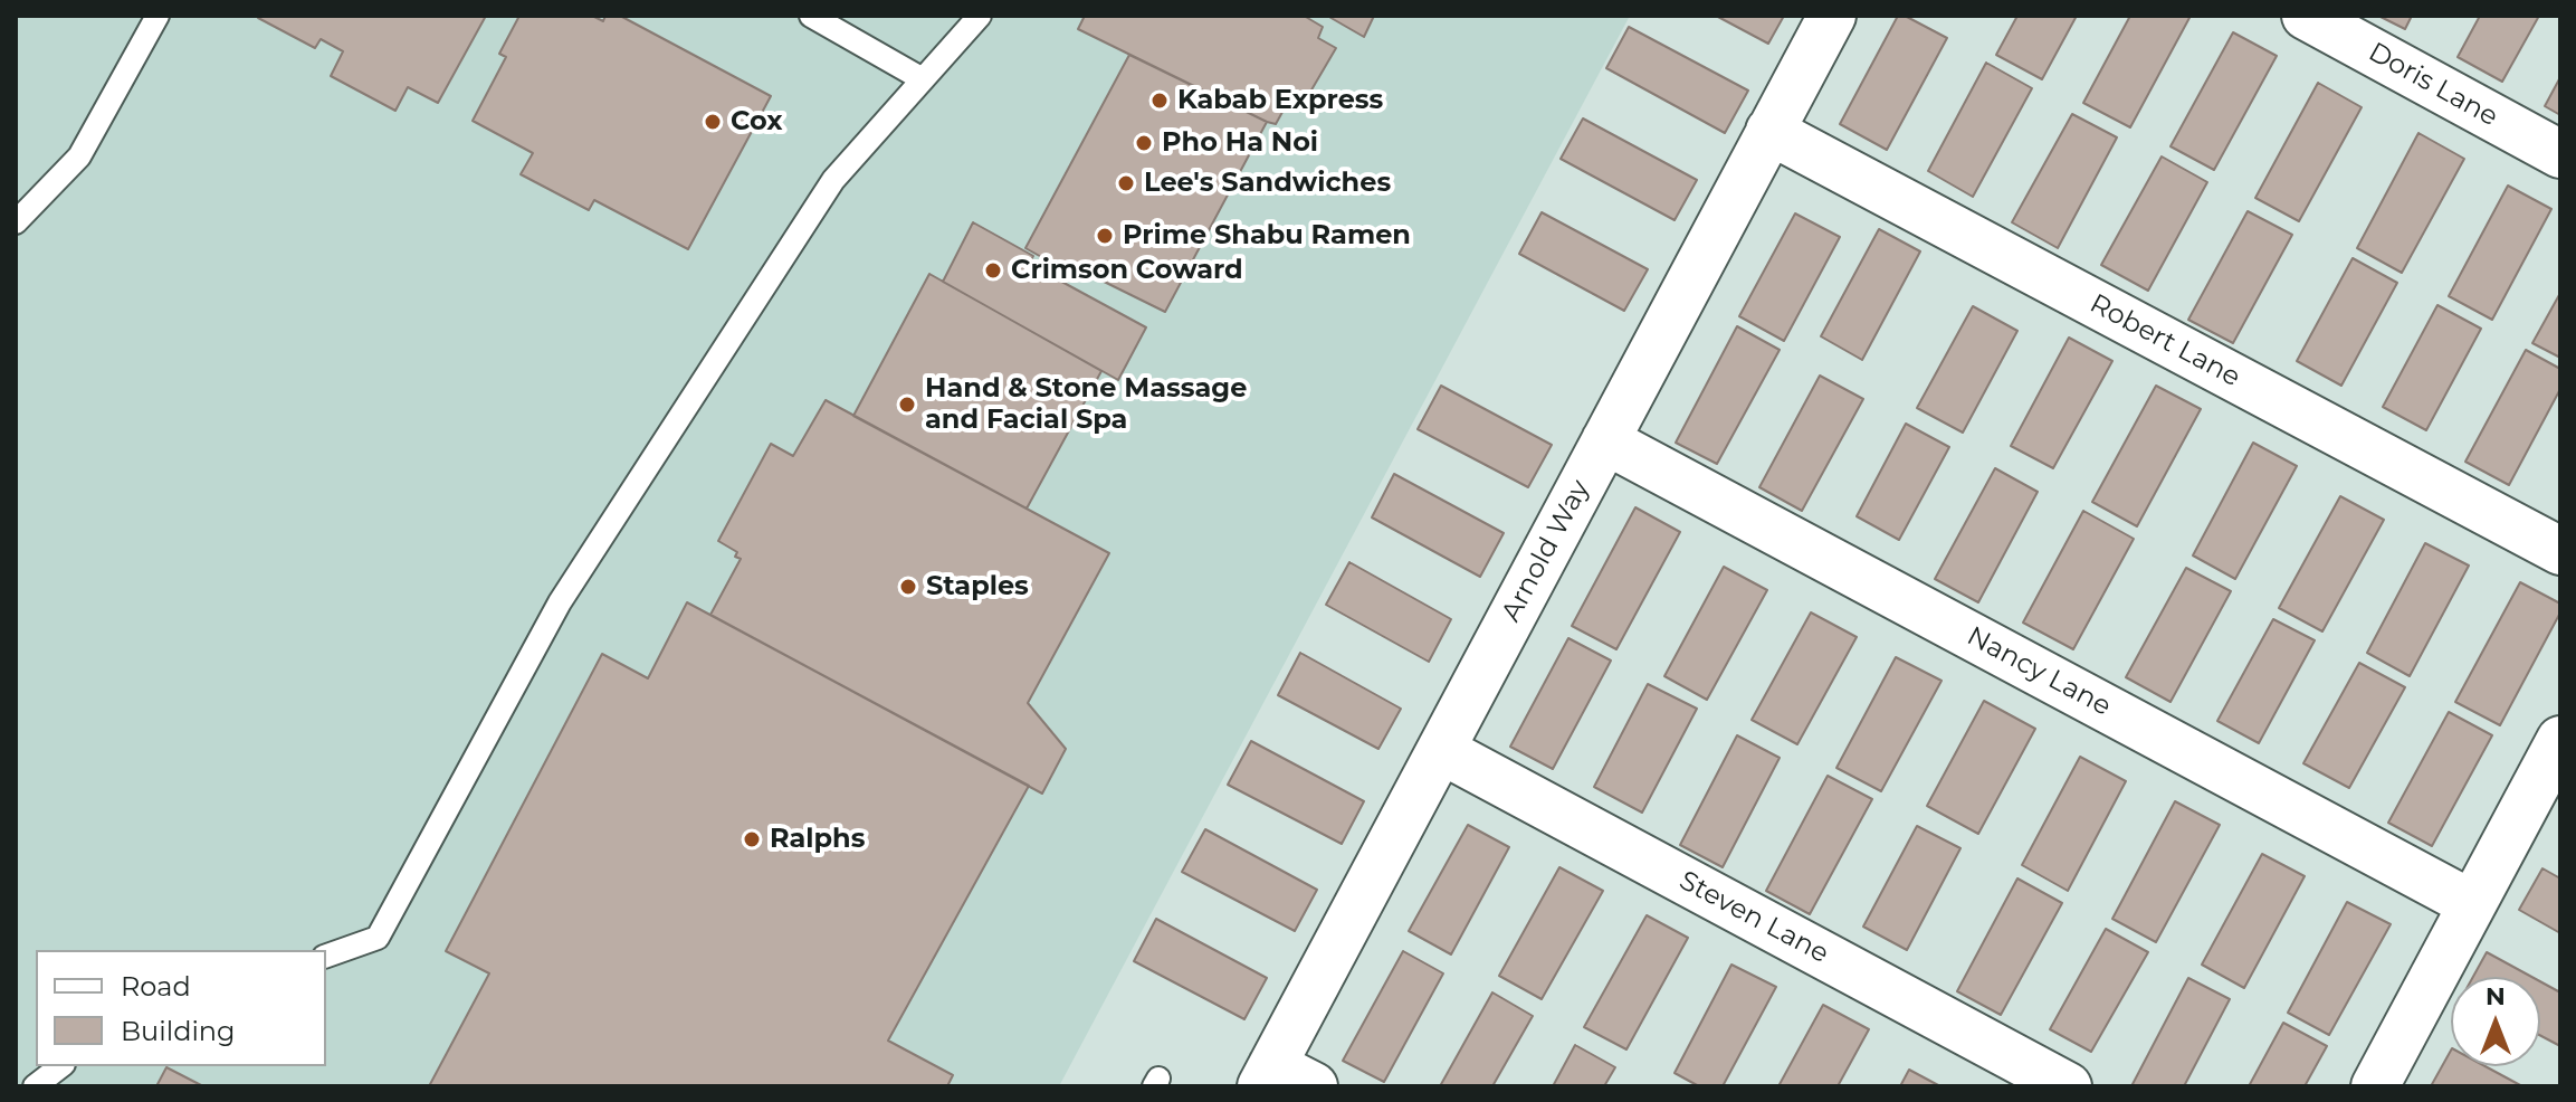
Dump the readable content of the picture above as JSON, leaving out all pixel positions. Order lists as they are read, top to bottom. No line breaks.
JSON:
{"streets":{"street":["Doris Lane","Robert Lane","Arnold Way","Nancy Lane","Steven Lane"]},"crossings":[["Robert Lane","Arnold Way"],["Arnold Way","Nancy Lane"],["Arnold Way","Steven Lane"]],"places":["Kabab Express","Cox","Pho Ha Noi","Lee's Sandwiches","Prime Shabu Ramen","Crimson Coward","Hand & Stone Massage and Facial Spa","Staples","Ralphs"],"legend":["Road","Building"],"north":"top"}
